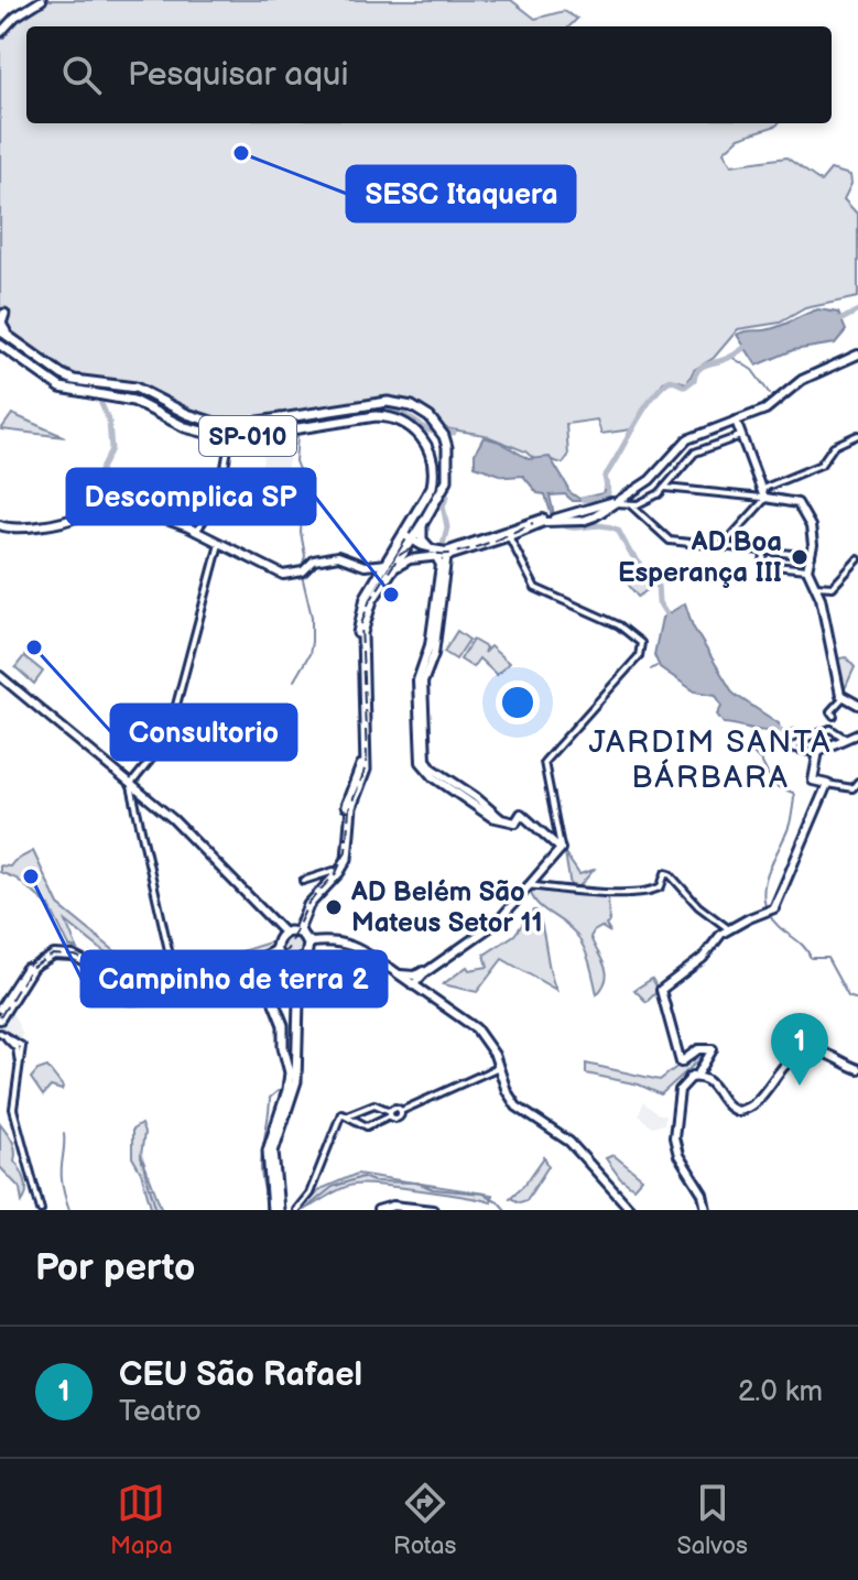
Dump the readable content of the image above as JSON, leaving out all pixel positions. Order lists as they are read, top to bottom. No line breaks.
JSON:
{"streets":{"highway":["SP-010"]},"districts":["JARDIM SANTA BÁRBARA"],"places":["SESC Itaquera","AD Boa Esperança III","Descomplica SP","Consultorio","Campinho de terra 2","AD Belém São Mateus Setor 11"],"page":{"search":"Pesquisar aqui","pins":"1","heading":"Por perto","list":[{"mark":"1","name":"CEU São Rafael","note":"Teatro","value":"2.0 km"}],"nav":["Mapa","Rotas","Salvos"]}}
